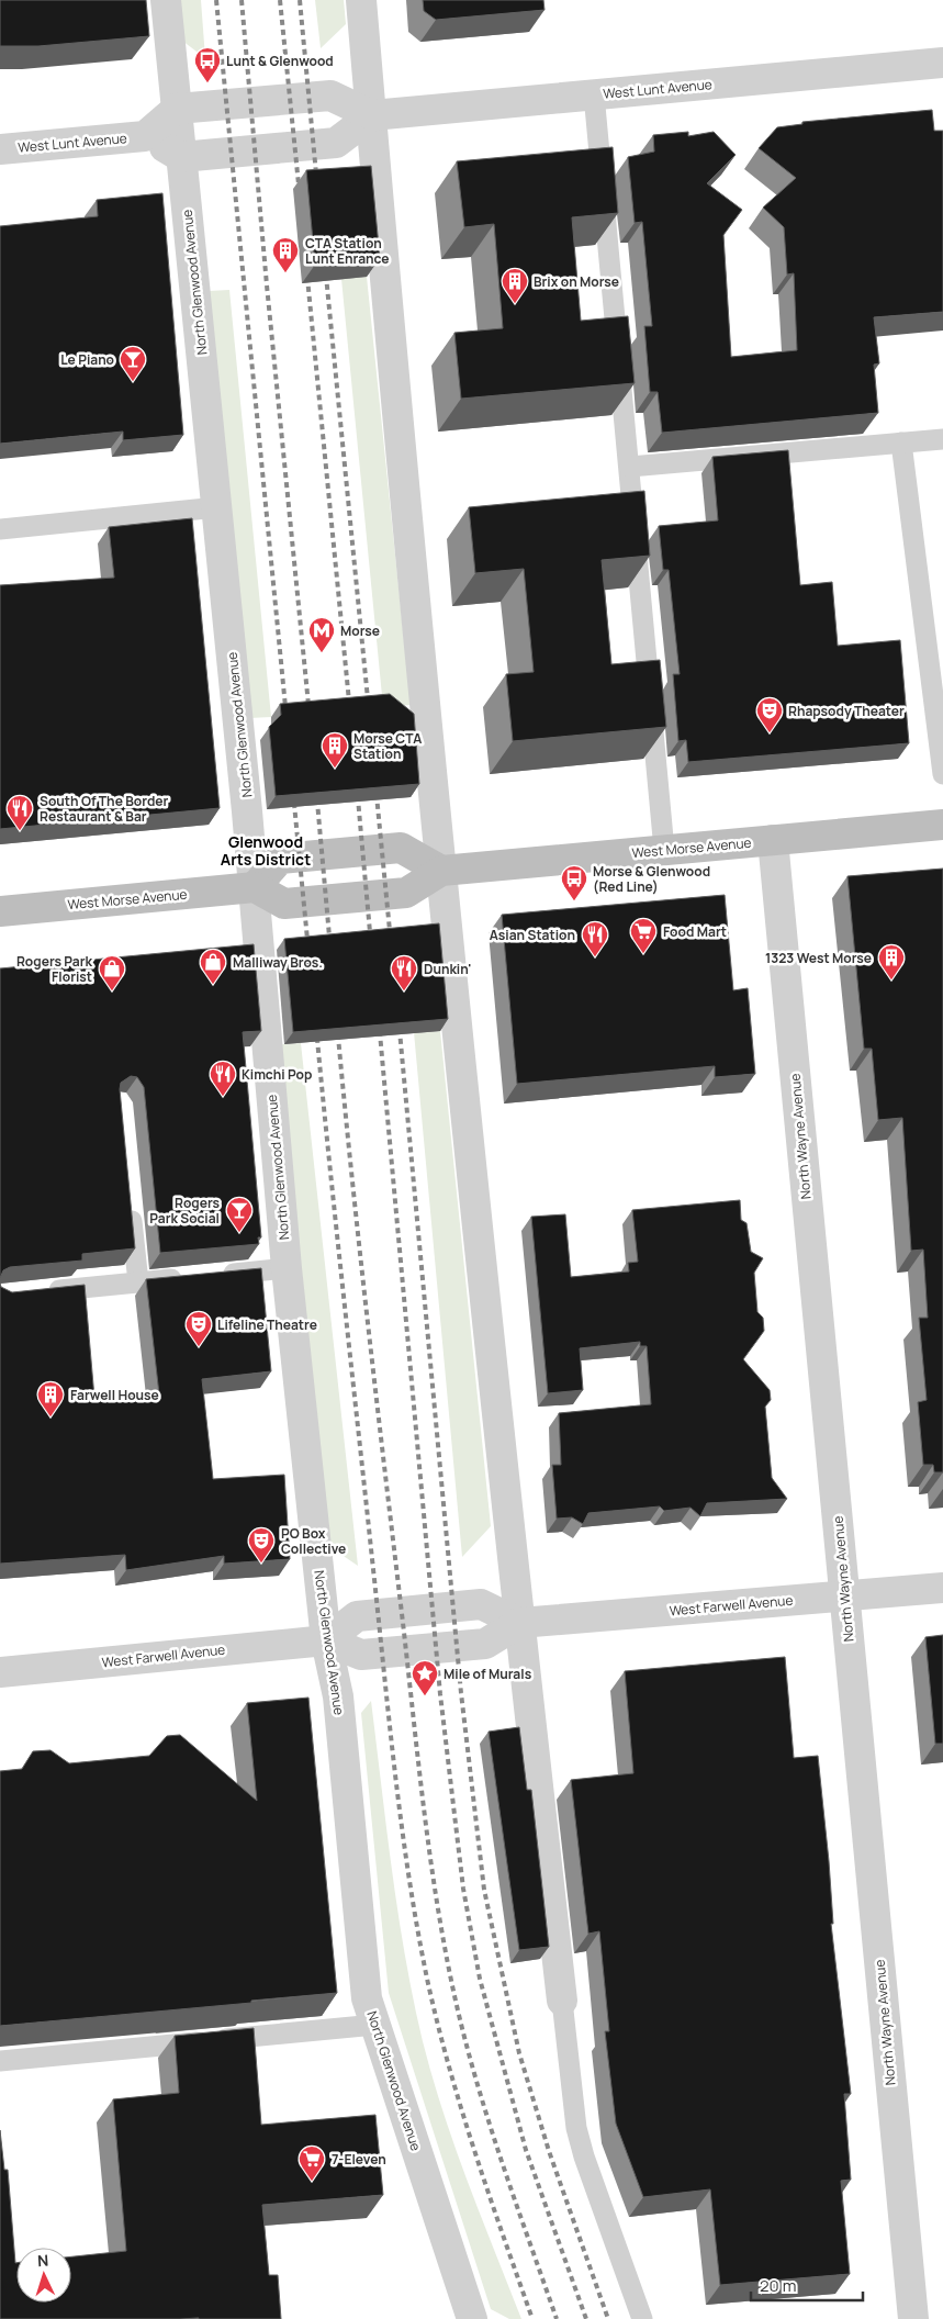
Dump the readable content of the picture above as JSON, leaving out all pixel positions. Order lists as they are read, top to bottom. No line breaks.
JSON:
{"streets":{"street":["West Lunt Avenue","North Glenwood Avenue","West Morse Avenue","North Wayne Avenue","West Farwell Avenue"]},"crossings":[["West Lunt Avenue","North Glenwood Avenue"],["North Glenwood Avenue","West Morse Avenue"],["North Glenwood Avenue","West Farwell Avenue"],["West Morse Avenue","North Wayne Avenue"],["North Wayne Avenue","West Farwell Avenue"]],"districts":["Glenwood Arts District"],"places":{"bus stop":["Lunt & Glenwood","Morse & Glenwood (Red Line)"],"building":["CTA Station Lunt Enrance","Brix on Morse","Morse CTA Station","1323 West Morse","Farwell House"],"bar":["Le Piano","Rogers Park Social"],"metro station":["Morse"],"theatre":["Rhapsody Theater","Lifeline Theatre","PO Box Collective"],"restaurant":["South Of The Border Restaurant & Bar","Asian Station","Dunkin'","Kimchi Pop"],"supermarket":["Food Mart","7-Eleven"],"shop":["Malliway Bros.","Rogers Park Florist"],"place":["Mile of Murals"]},"scale_bar":"20 m","north":"top"}
